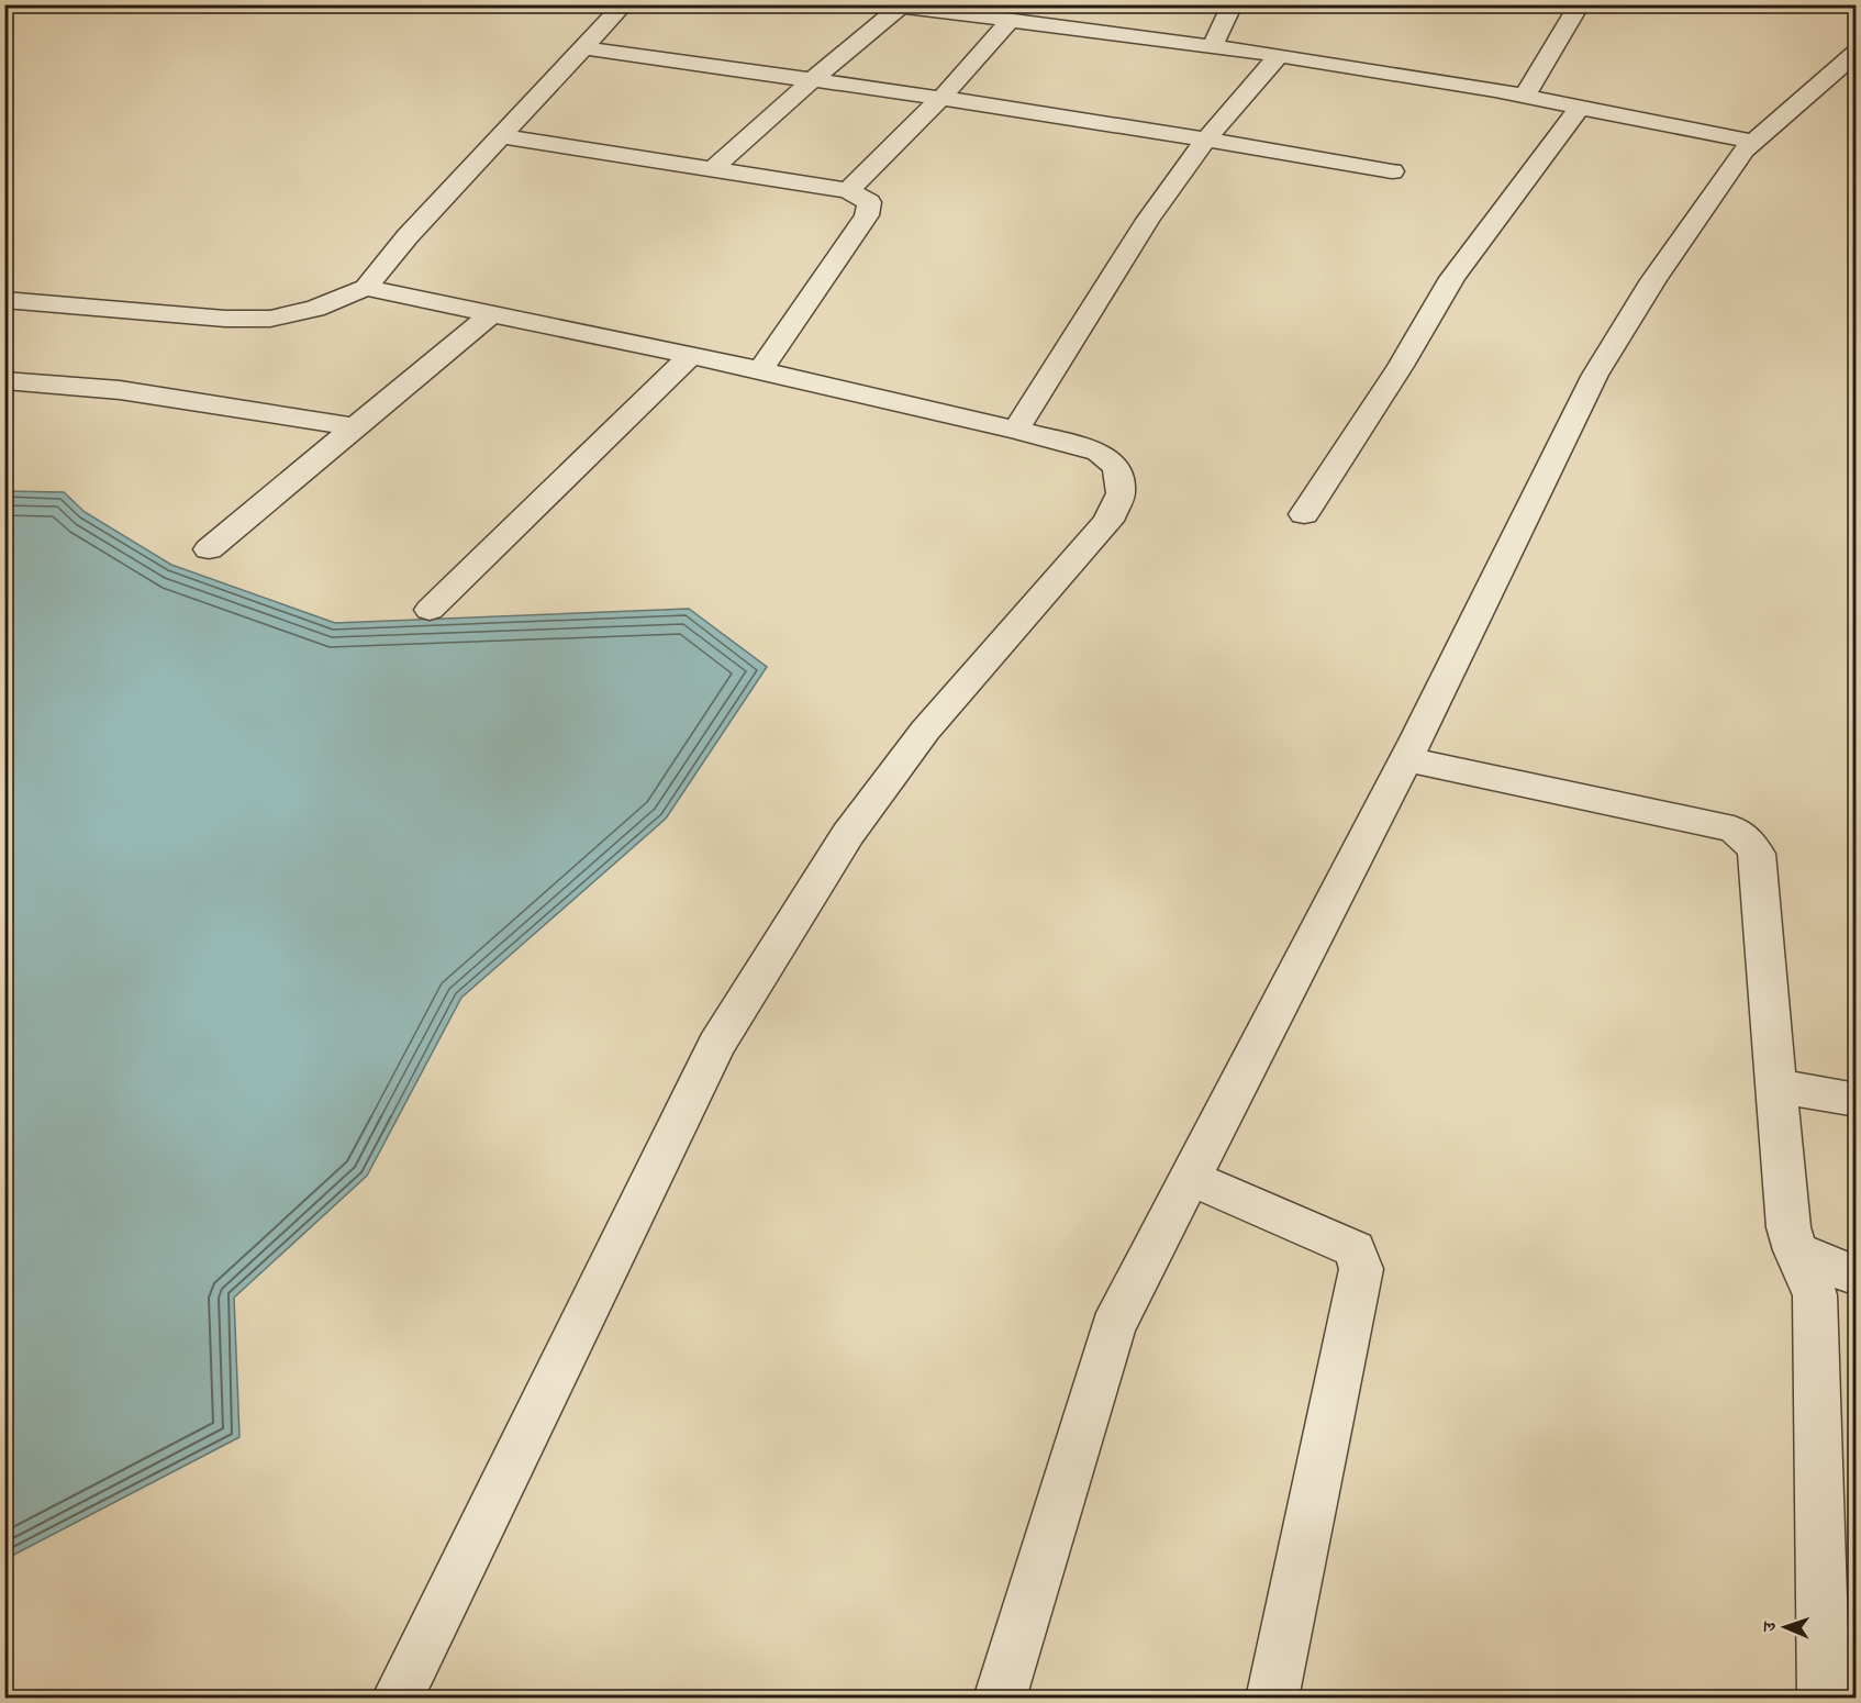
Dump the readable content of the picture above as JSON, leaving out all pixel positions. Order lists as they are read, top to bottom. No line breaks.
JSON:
{"north":"left"}
